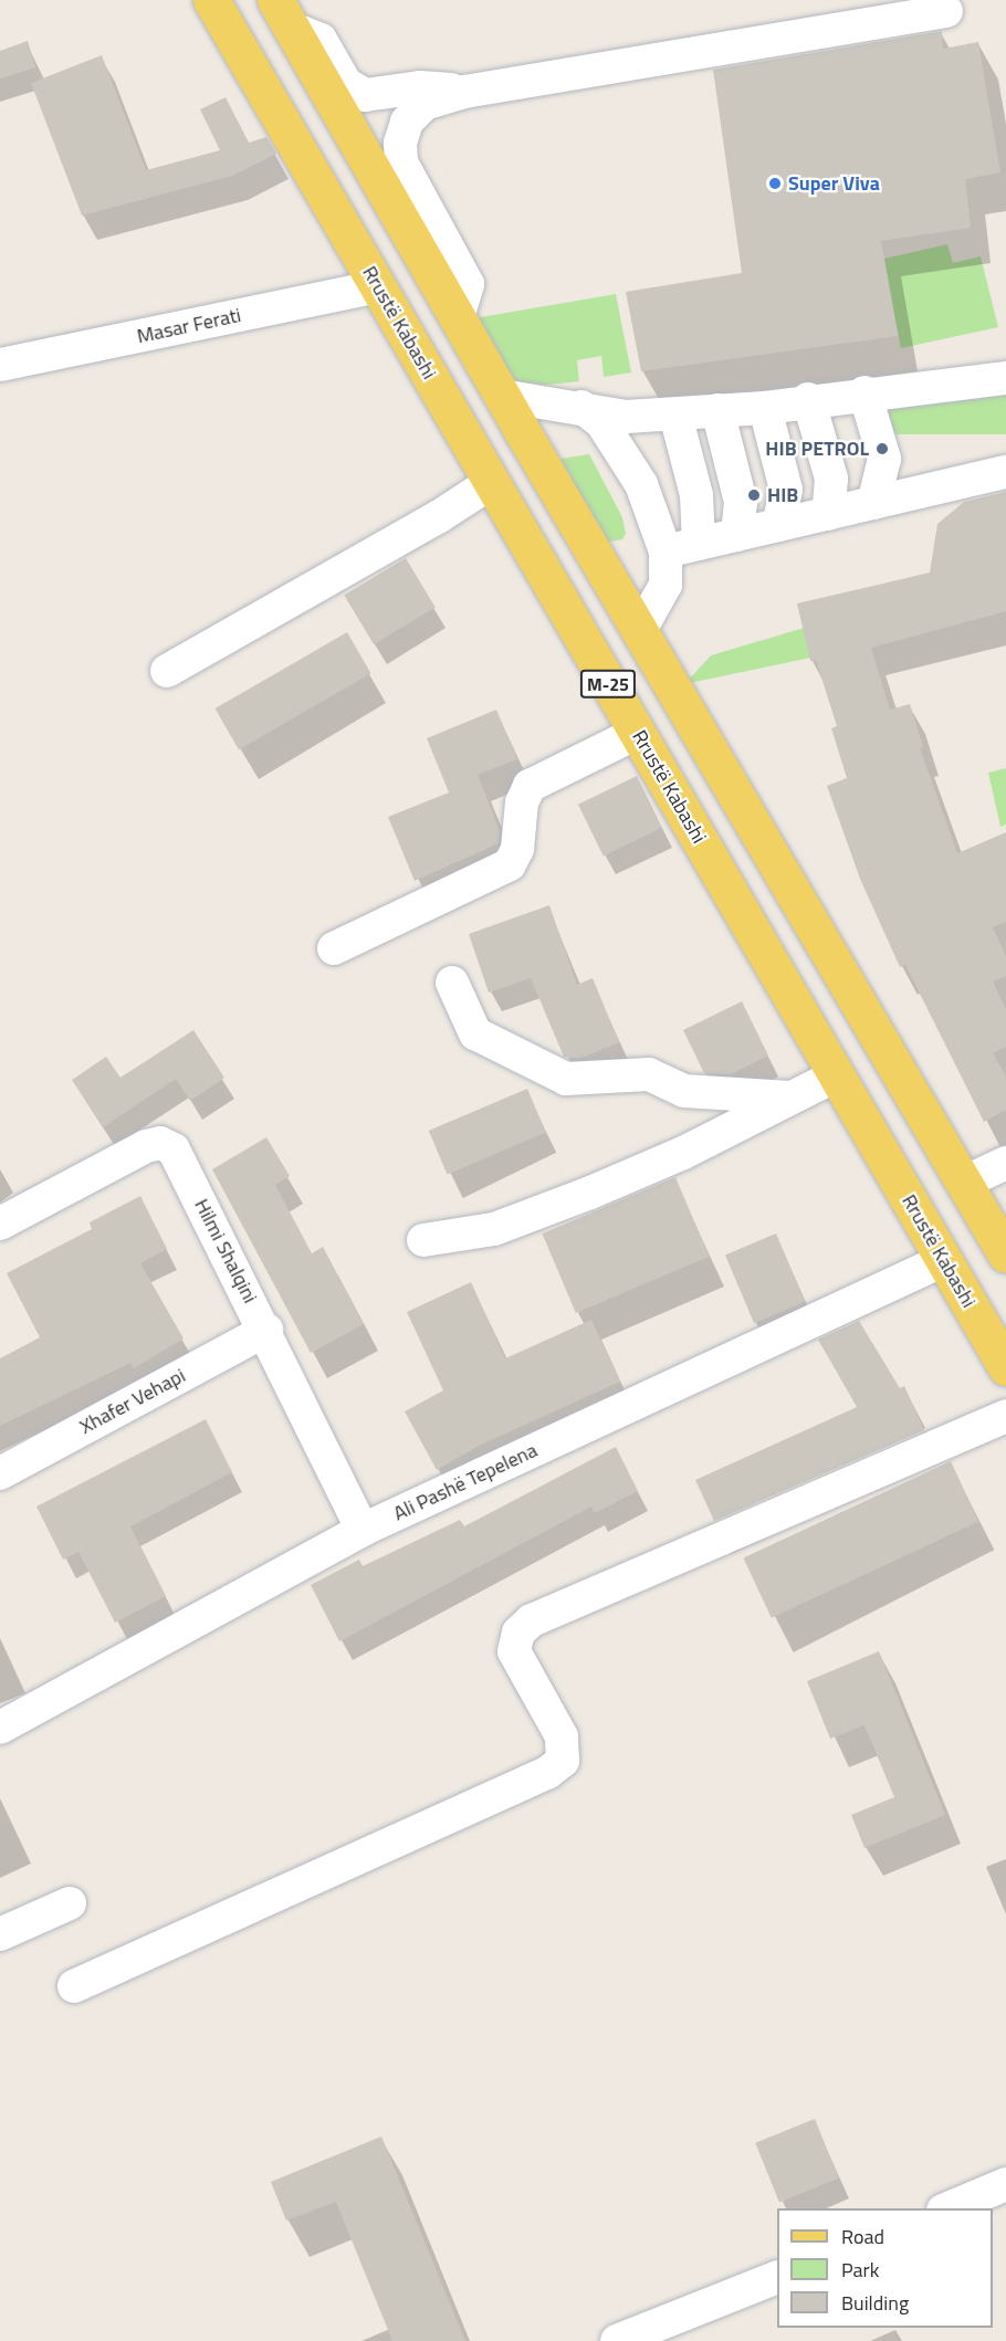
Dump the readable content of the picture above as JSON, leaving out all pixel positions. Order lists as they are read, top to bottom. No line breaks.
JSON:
{"streets":{"main road":["Rrustë Kabashi","M-25"],"street":["Masar Ferati","Hilmi Shalqini","Xhafer Vehapi","Ali Pashë Tepelena"]},"crossings":[["Rrustë Kabashi","Masar Ferati"],["Rrustë Kabashi","Ali Pashë Tepelena"],["Hilmi Shalqini","Xhafer Vehapi"],["Hilmi Shalqini","Ali Pashë Tepelena"]],"places":["Super Viva","HIB PETROL","HIB"],"legend":["Road","Park","Building"]}
